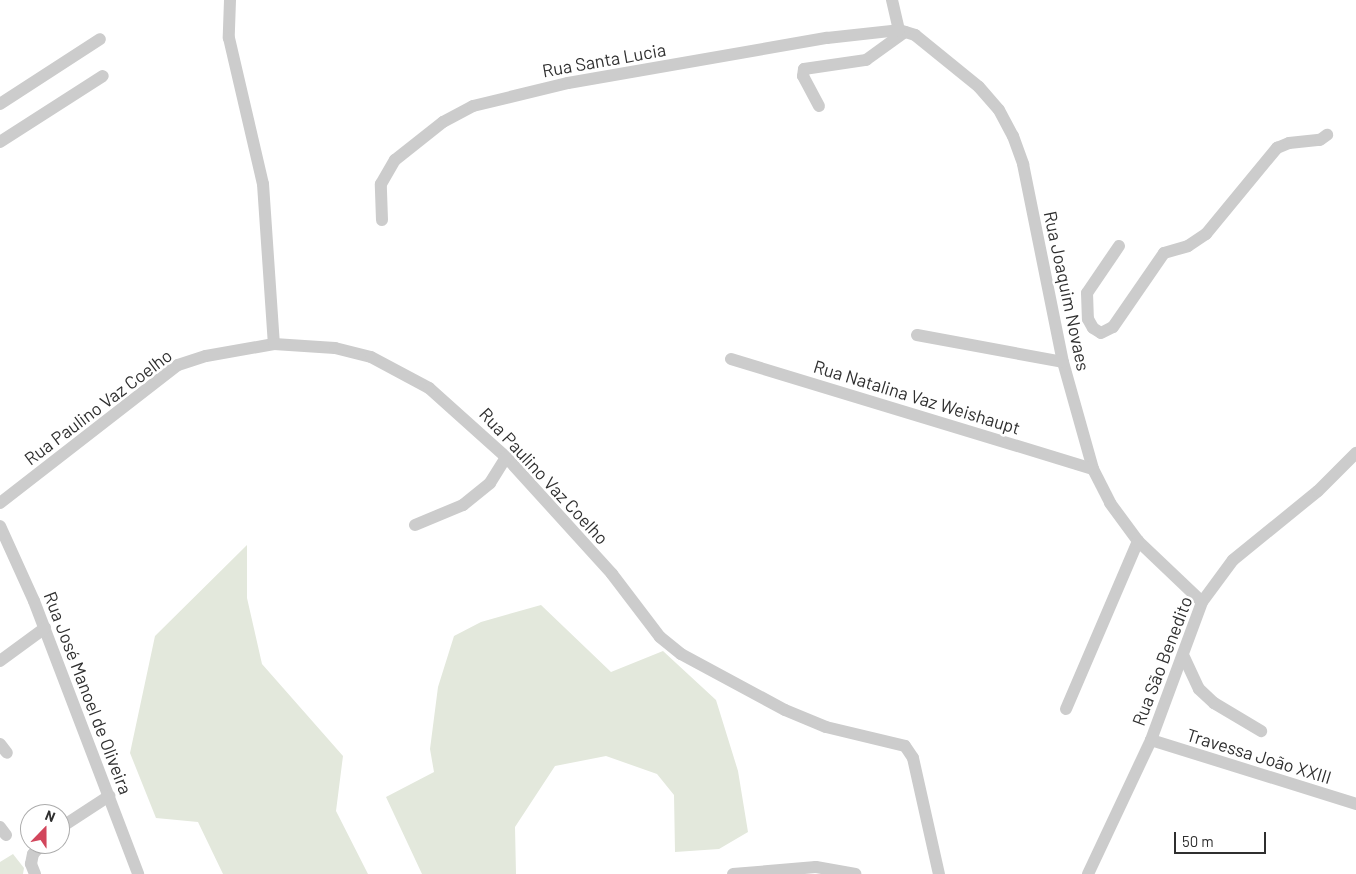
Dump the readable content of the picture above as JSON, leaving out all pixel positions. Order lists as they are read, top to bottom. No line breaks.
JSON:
{"streets":{"street":["Rua Santa Lucia","Rua Joaquim Novaes","Rua Natalina Vaz Weishaupt","Rua Paulino Vaz Coelho","Rua São Benedito","Rua José Manoel de Oliveira","Travessa João XXIII"]},"crossings":[["Rua Santa Lucia","Rua Joaquim Novaes"],["Rua Joaquim Novaes","Rua Natalina Vaz Weishaupt"],["Rua Joaquim Novaes","Rua São Benedito"],["Rua São Benedito","Travessa João XXIII"]],"scale_bar":"50 m","north":"top"}
